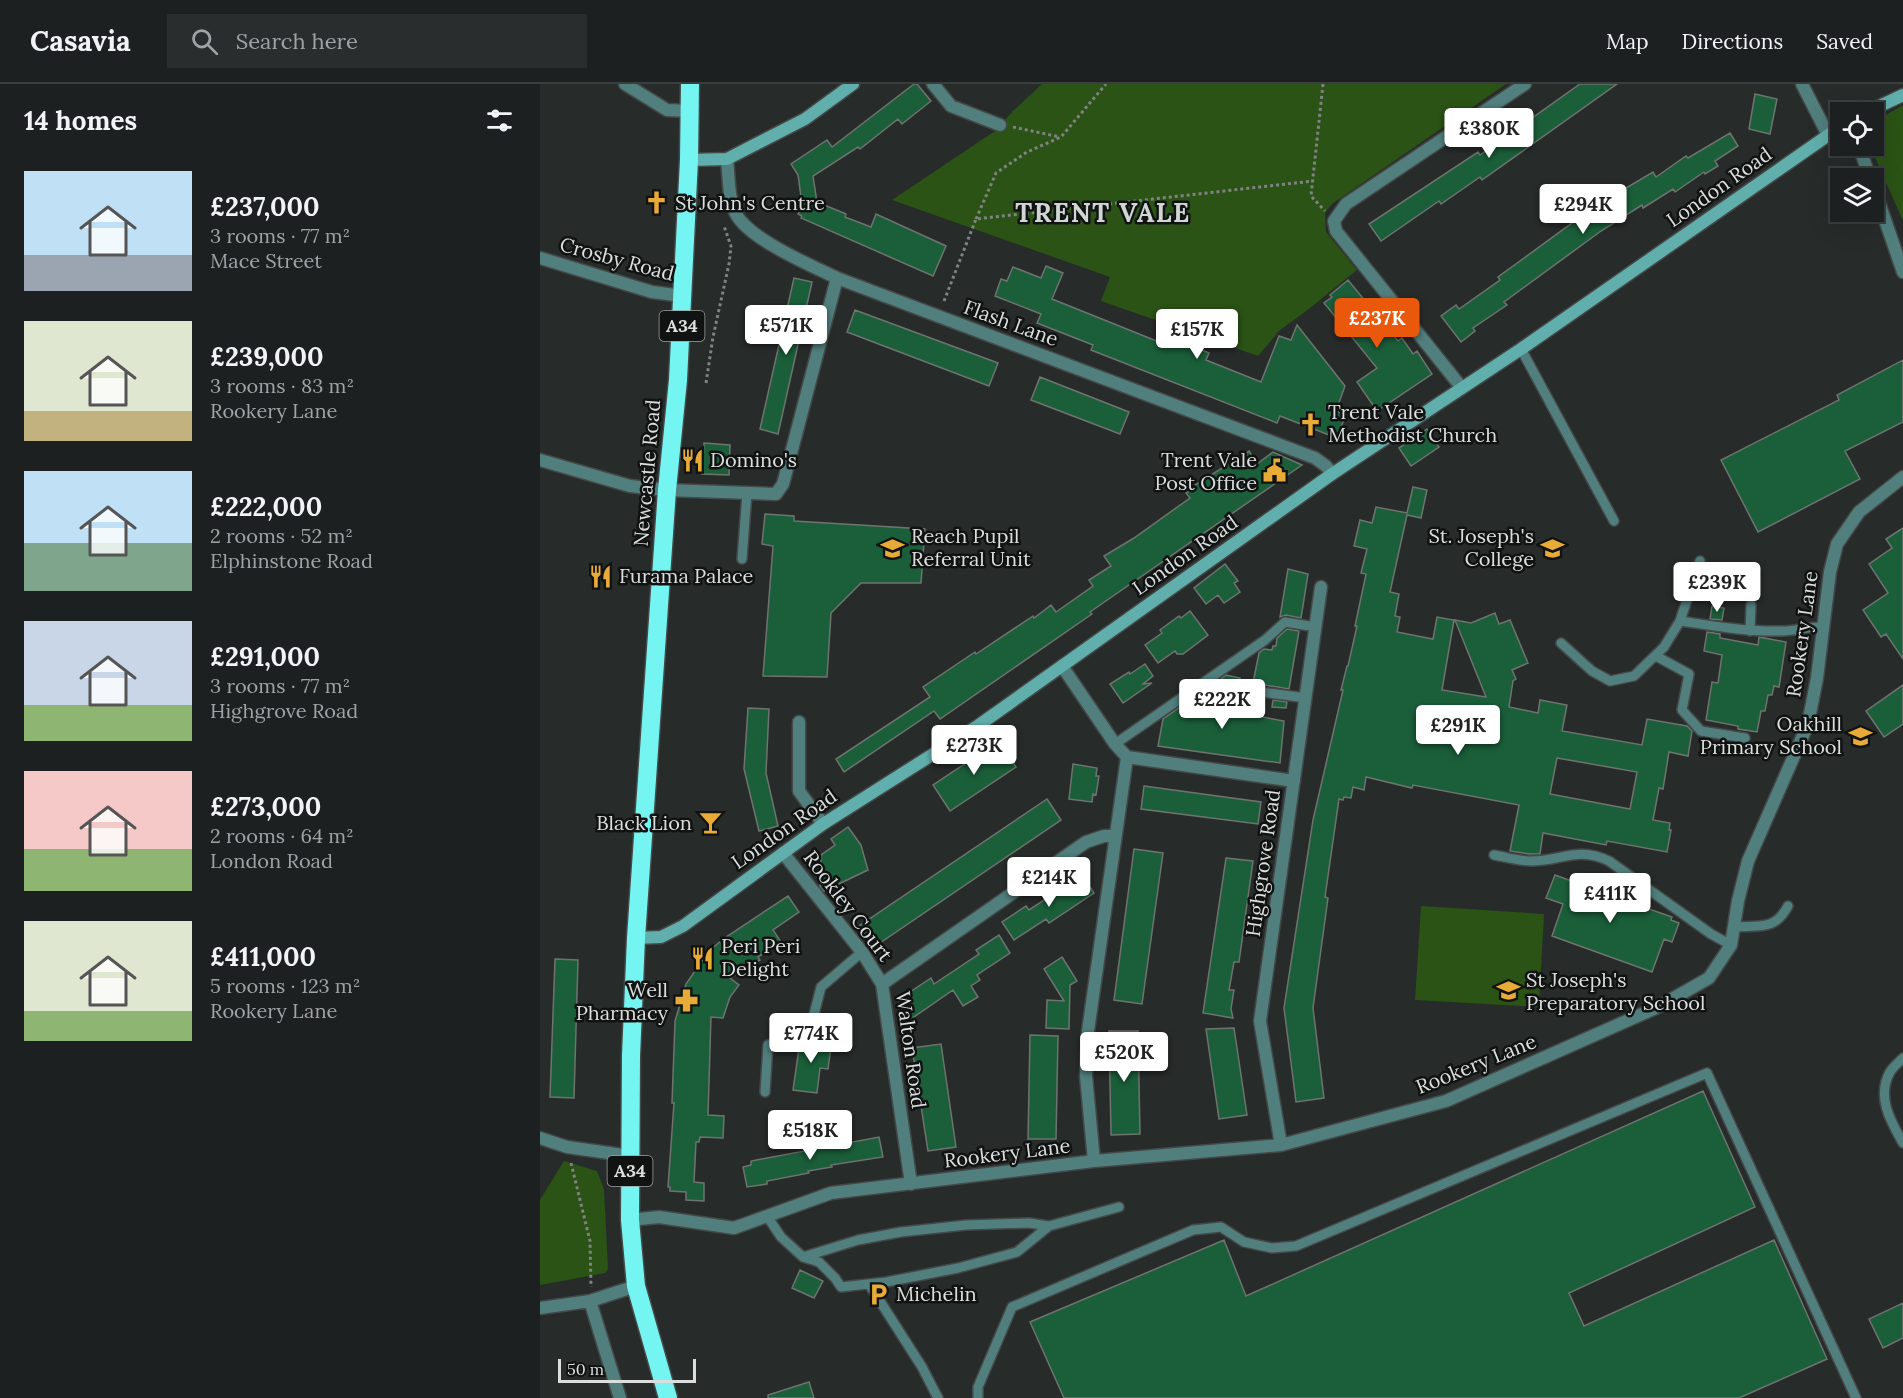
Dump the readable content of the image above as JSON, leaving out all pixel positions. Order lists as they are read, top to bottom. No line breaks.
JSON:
{"streets":{"highway":["A34","Newcastle Road"],"main road":["London Road"],"street":["Crosby Road","Flash Lane","Rookery Lane","Highgrove Road","Rookley Court","Walton Road"]},"crossings":[["London Road","Flash Lane"],["London Road","A34"],["London Road","Newcastle Road"],["London Road","Rookley Court"],["Crosby Road","Newcastle Road"],["A34","Newcastle Road"],["A34","Rookery Lane"],["Rookery Lane","Highgrove Road"],["Rookery Lane","Walton Road"],["Rookley Court","Walton Road"]],"districts":["TRENT VALE"],"places":{"church":["St John's Centre","Trent Vale Methodist Church"],"restaurant":["Domino's","Furama Palace","Peri Peri Delight"],"public building":["Trent Vale Post Office"],"school or university":["Reach Pupil Referral Unit","St. Joseph's College","Oakhill Primary School","St Joseph's Preparatory School"],"bar":["Black Lion"],"pharmacy":["Well Pharmacy"],"parking":["Michelin"]},"scale_bar":"50 m","page":{"header":"Casavia","search":"Search here","nav":["Map","Directions","Saved"],"heading":"14 homes","price":["£380K","£294K","£237K","£571K","£157K","£239K","£222K","£291K","£273K","£214K","£411K","£774K","£520K","£518K"],"list":[{"name":"£237,000","note":"3 rooms · 77 m² · Mace Street"},{"name":"£239,000","note":"3 rooms · 83 m² · Rookery Lane"},{"name":"£222,000","note":"2 rooms · 52 m² · Elphinstone Road"},{"name":"£291,000","note":"3 rooms · 77 m² · Highgrove Road"},{"name":"£273,000","note":"2 rooms · 64 m² · London Road"},{"name":"£411,000","note":"5 rooms · 123 m² · Rookery Lane"}],"scale":"50 m"}}
